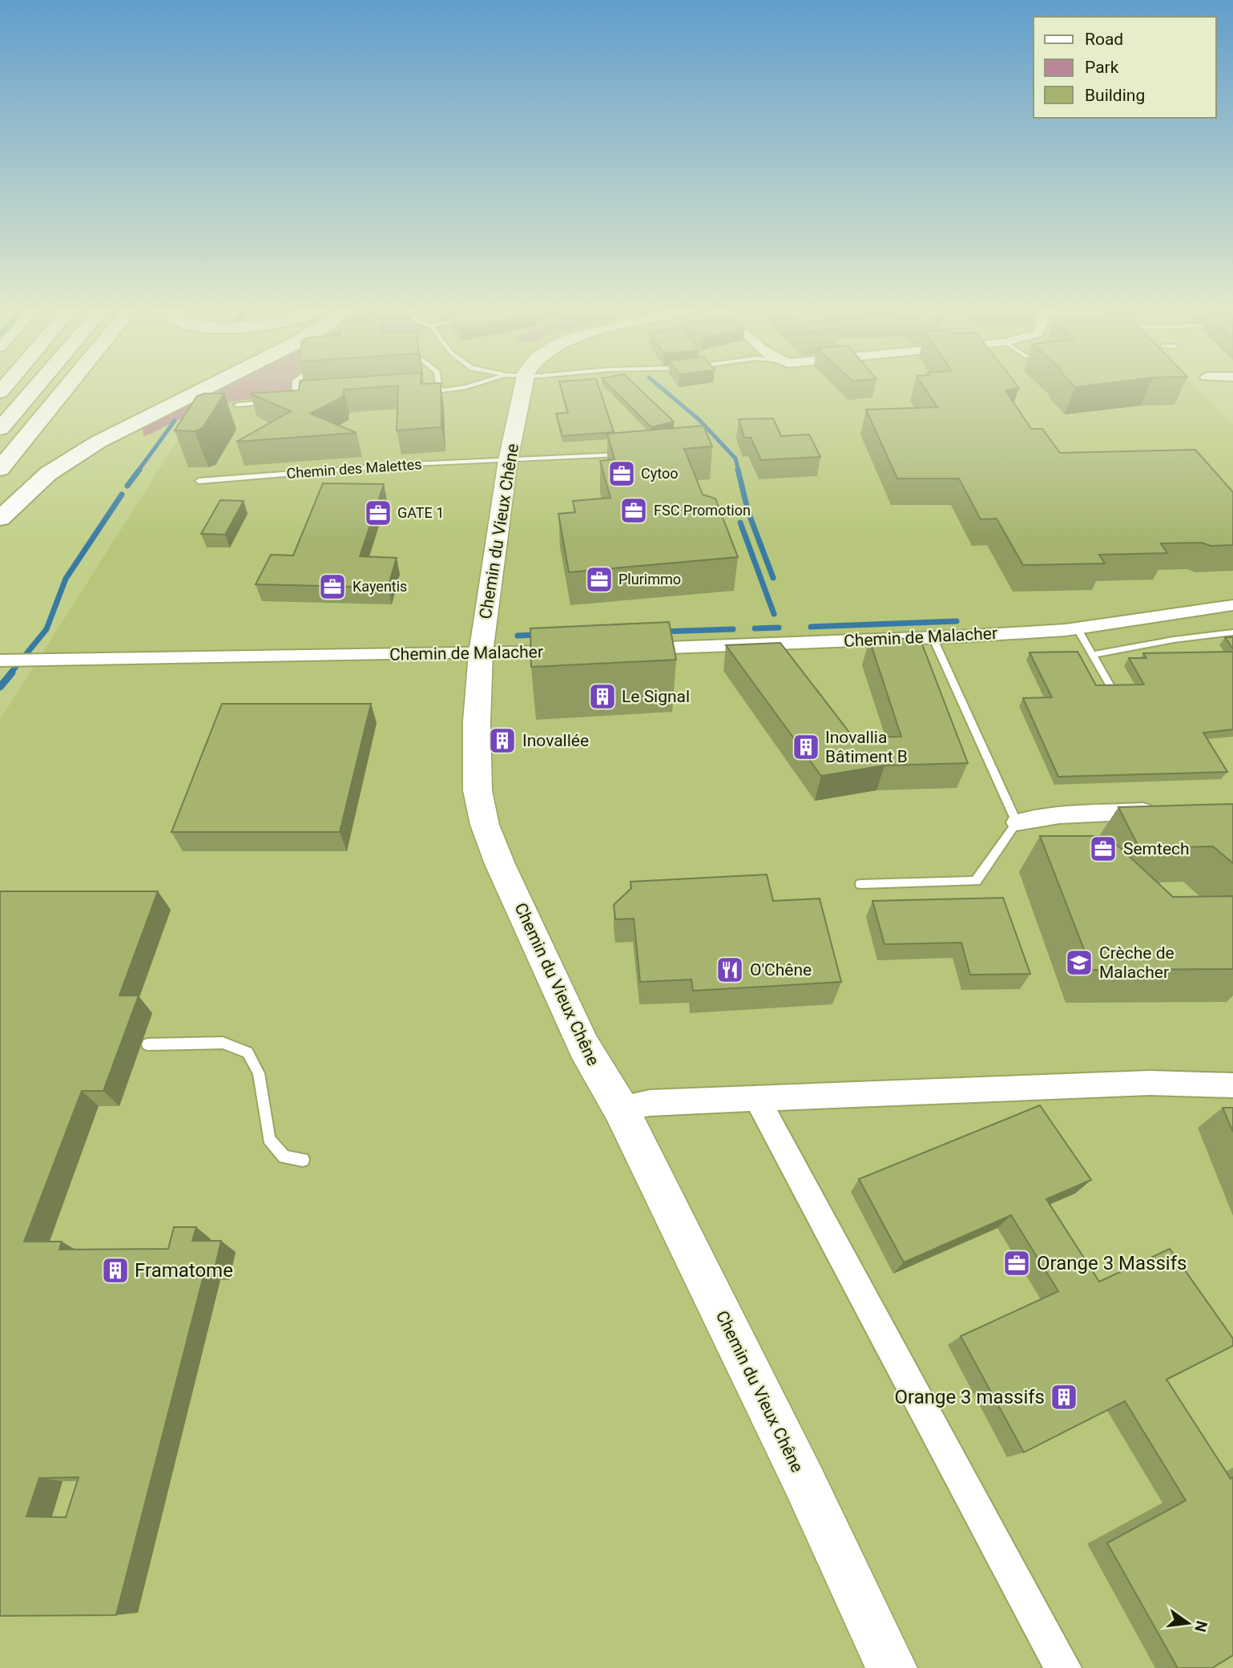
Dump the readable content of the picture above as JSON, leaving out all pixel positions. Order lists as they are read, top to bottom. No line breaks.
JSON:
{"streets":{"main road":["Chemin du Vieux Chêne"],"street":["Chemin de Malacher"],"lane":["Chemin des Malettes"]},"crossings":[["Chemin des Malettes","Chemin du Vieux Chêne"],["Chemin du Vieux Chêne","Chemin de Malacher"]],"places":{"office":["Cytoo","FSC Promotion","GATE 1","Plurimmo","Kayentis","Semtech","Orange 3 Massifs"],"building":["Le Signal","Inovallée","Inovallia Bâtiment B","Framatome","Orange 3 massifs"],"school or university":["Crèche de Malacher"],"restaurant":["O'Chêne"]},"legend":["Road","Park","Building"],"north":"right"}
